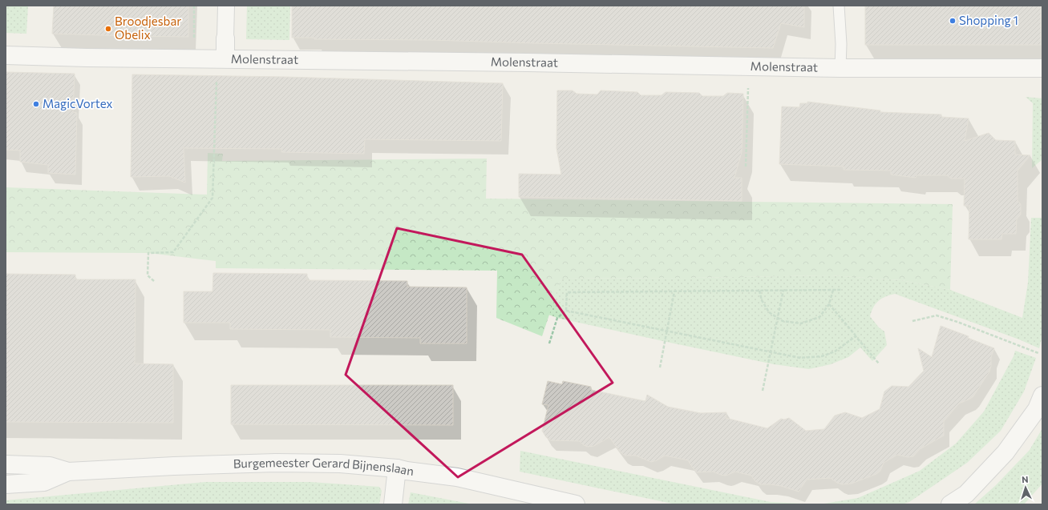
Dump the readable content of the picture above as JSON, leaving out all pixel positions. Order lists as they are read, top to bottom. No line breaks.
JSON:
{"streets":{"street":["Molenstraat","Burgemeester Gerard Bijnenslaan"]},"places":["Shopping 1","Broodjesbar Obelix","MagicVortex"],"north":"top"}
